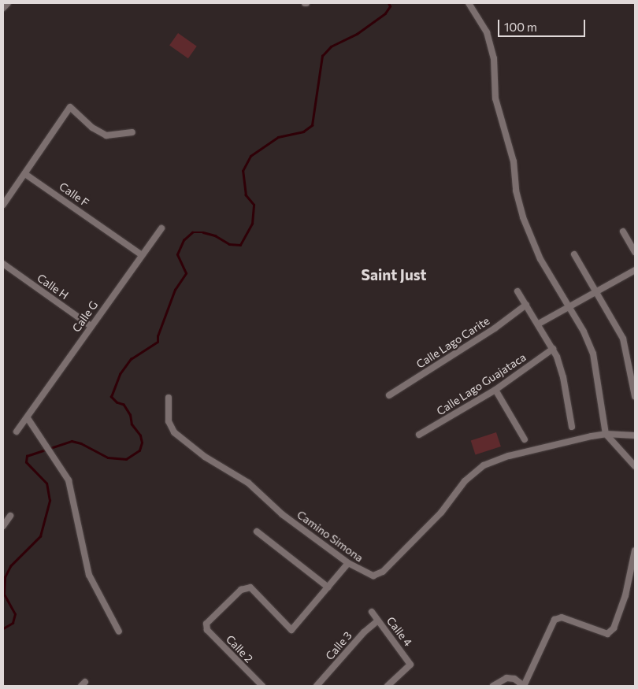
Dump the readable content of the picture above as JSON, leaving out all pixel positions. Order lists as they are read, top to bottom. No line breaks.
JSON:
{"streets":{"street":["Calle F","Calle H","Calle G","Calle Lago Carite","Calle Lago Guajataca","Camino Simona","Calle 4","Calle 3","Calle 2"]},"crossings":[["Calle F","Calle G"],["Calle H","Calle G"],["Calle 4","Calle 3"]],"districts":["Saint Just"],"scale_bar":"100 m"}
